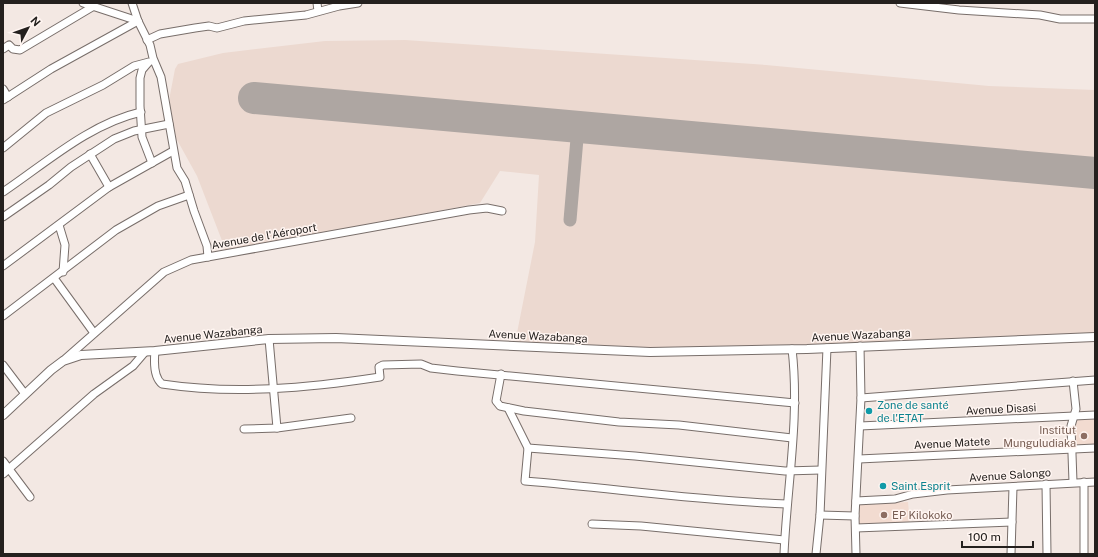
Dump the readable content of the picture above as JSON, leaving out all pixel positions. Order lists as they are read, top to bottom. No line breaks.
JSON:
{"streets":{"main road":["Avenue Wazabanga"],"street":["Avenue de l'Aéroport","Avenue Disasi","Avenue Matete","Avenue Salongo"]},"crossings":[["Avenue de l'Aéroport","Avenue Wazabanga"]],"places":["Zone de santé de l'ETAT","Institut Munguludiaka","Saint Esprit","EP Kilokoko"],"scale_bar":"100 m","north":"top right"}
